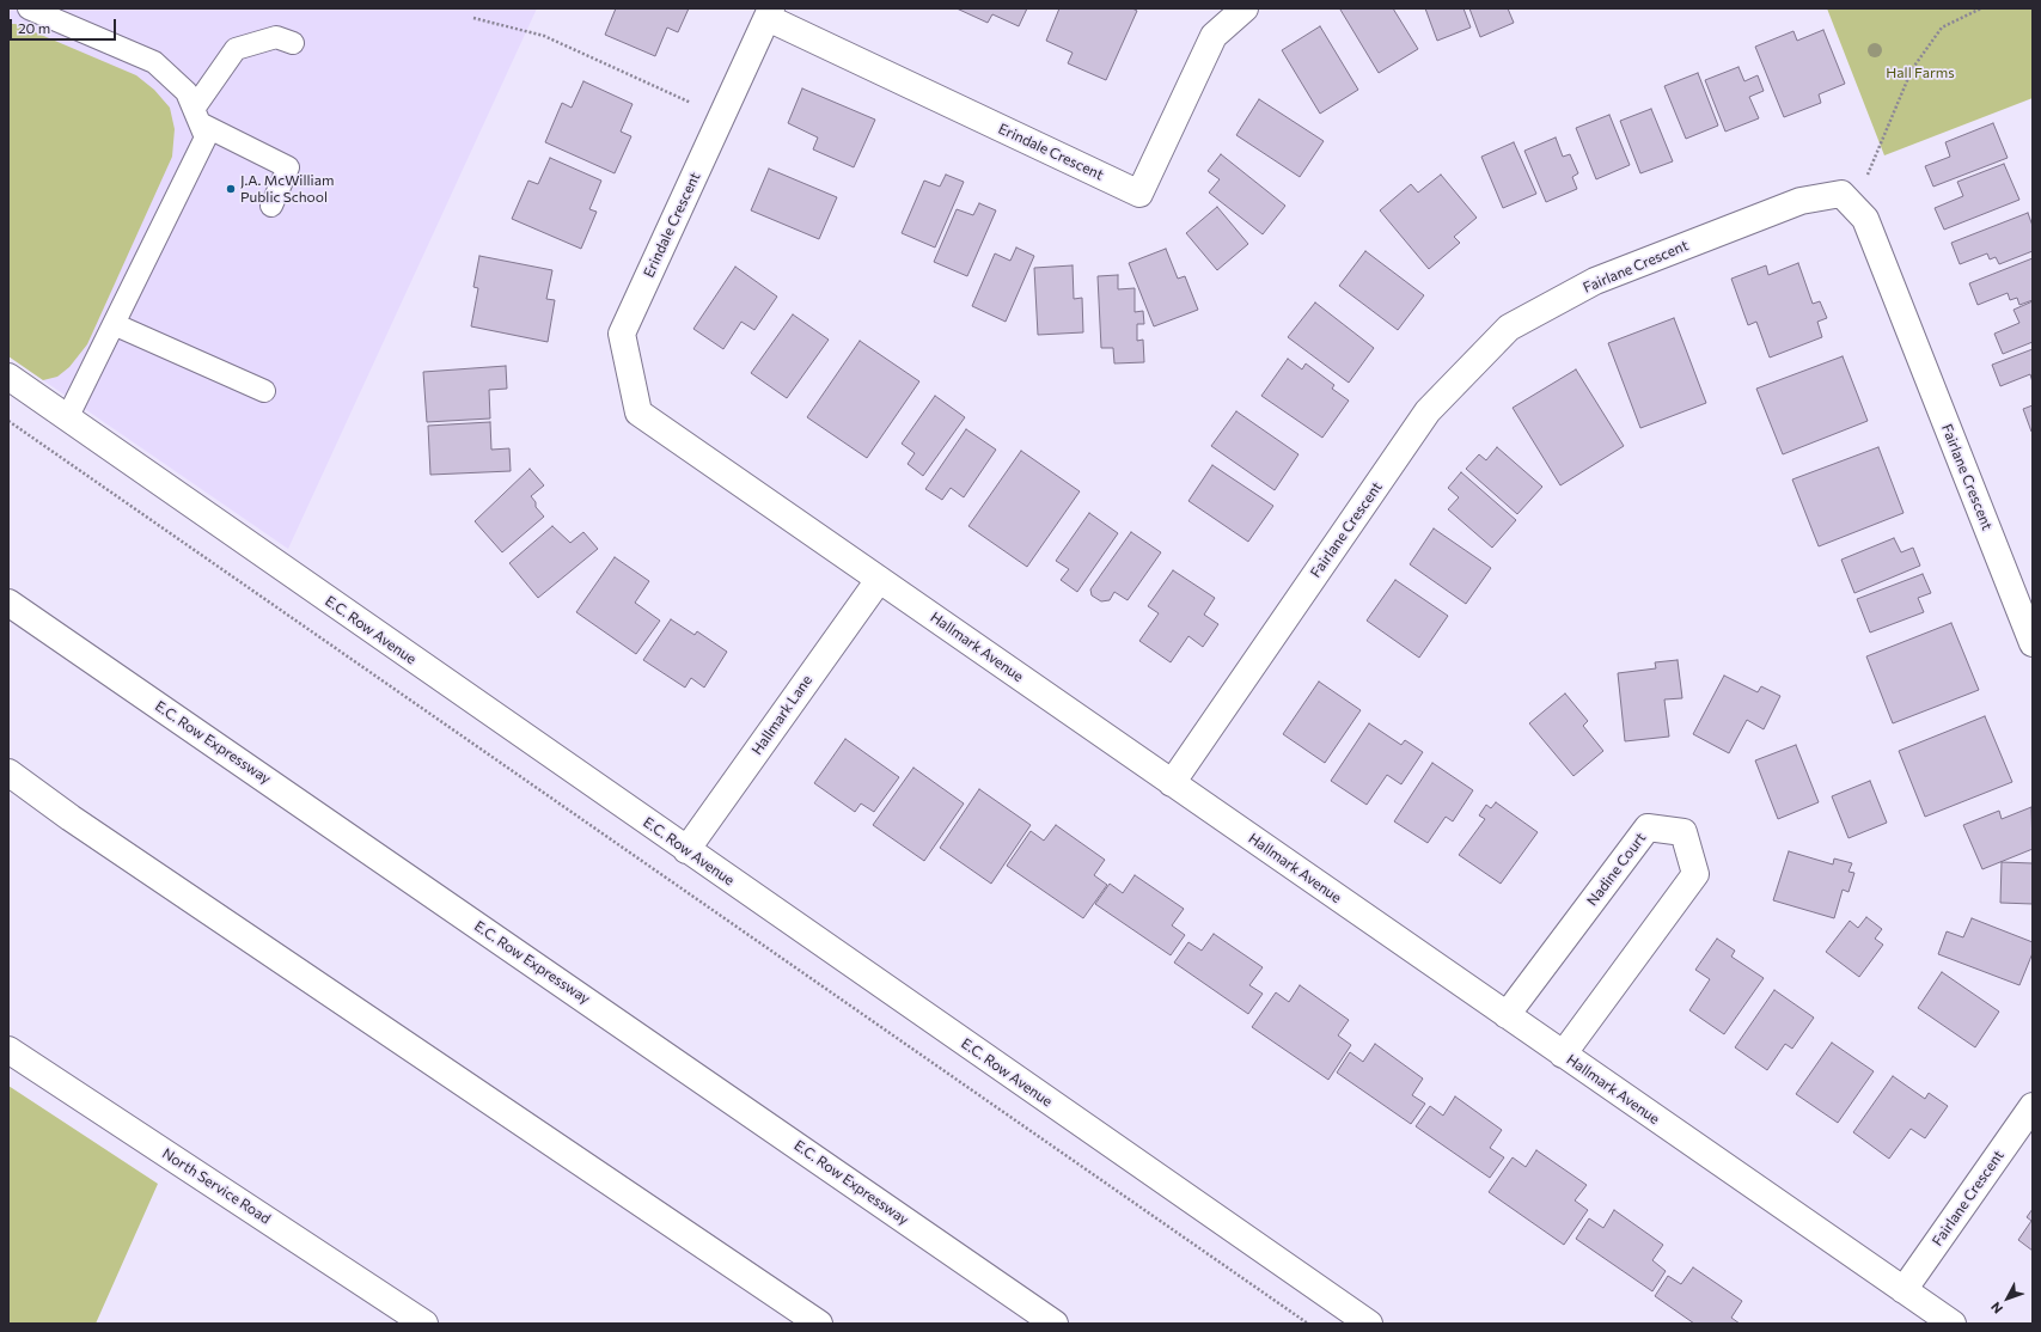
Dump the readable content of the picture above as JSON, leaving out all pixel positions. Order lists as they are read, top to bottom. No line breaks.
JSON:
{"streets":{"main road":["Erindale Crescent","Fairlane Crescent","E.C. Row Avenue","Hallmark Avenue","Hallmark Lane","E.C. Row Expressway","Nadine Court","North Service Road"]},"crossings":[["Erindale Crescent","Hallmark Avenue"],["Fairlane Crescent","Hallmark Avenue"],["E.C. Row Avenue","Hallmark Lane"],["Hallmark Avenue","Hallmark Lane"],["Hallmark Avenue","Nadine Court"]],"parks":["Hall Farms"],"places":["J.A. McWilliam Public School"],"scale_bar":"20 m","north":"bottom left"}
